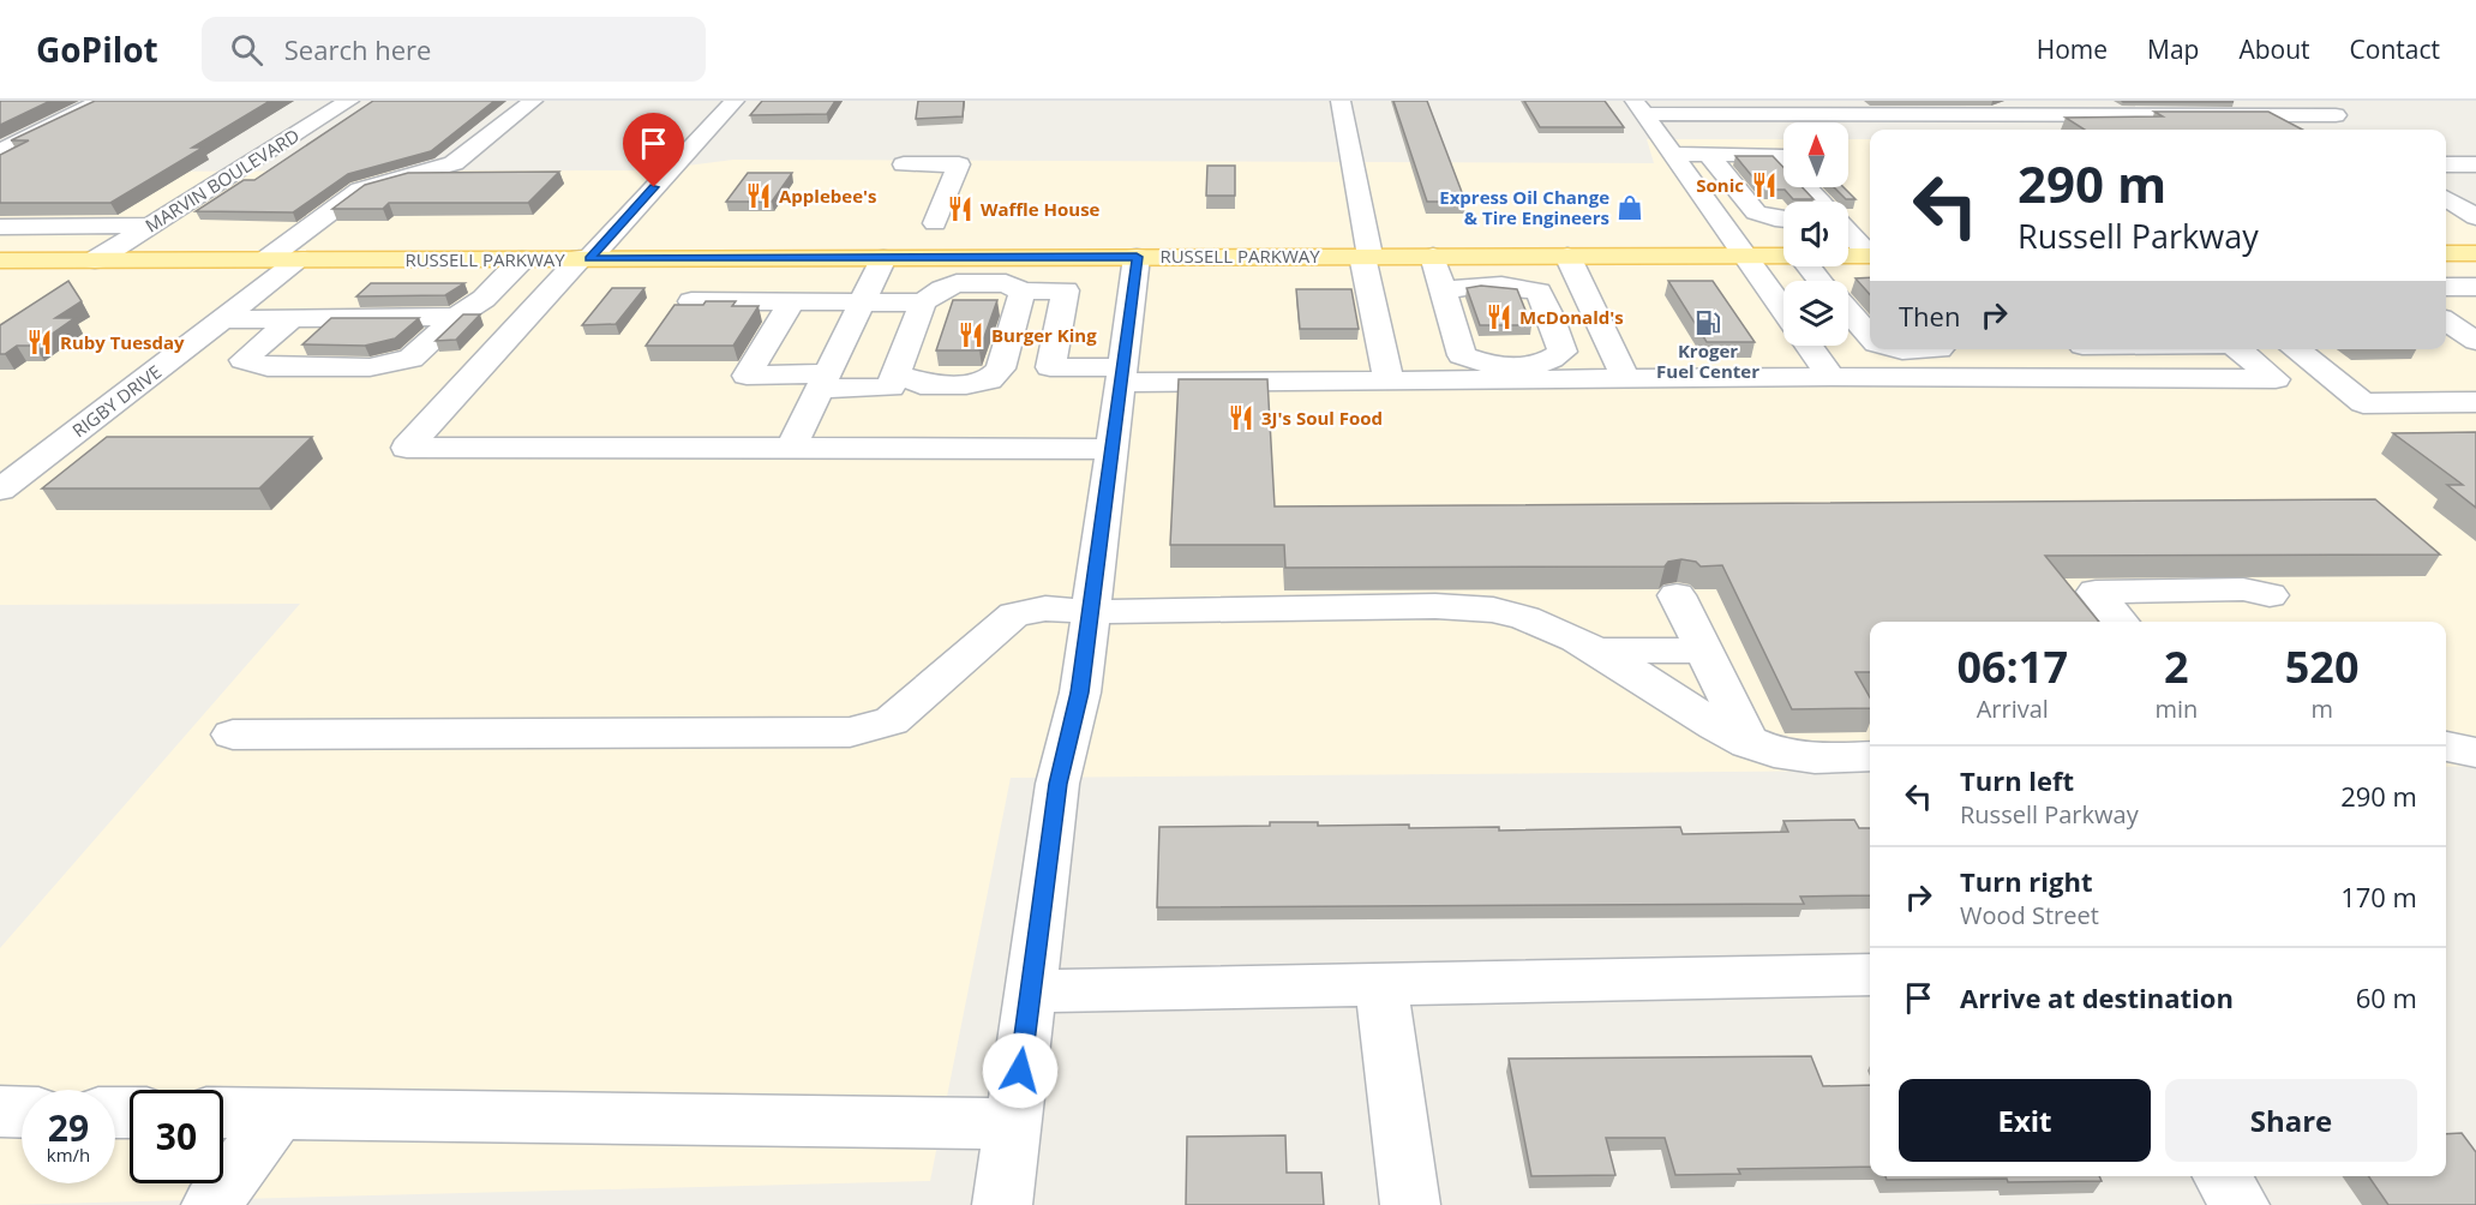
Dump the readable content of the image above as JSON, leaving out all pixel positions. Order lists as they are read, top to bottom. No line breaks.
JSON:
{"streets":{"main road":["RUSSELL PARKWAY"],"street":["MARVIN BOULEVARD","RIGBY DRIVE"]},"crossings":[["MARVIN BOULEVARD","RUSSELL PARKWAY"],["RUSSELL PARKWAY","RIGBY DRIVE"]],"places":{"restaurant":["Sonic","Applebee's","Waffle House","McDonald's","Burger King","Ruby Tuesday","3J's Soul Food"],"shop":["Express Oil Change & Tire Engineers"],"fuel station":["Kroger Fuel Center"]},"north":"top","page":{"header":"GoPilot","search":"Search here","nav":["Home","Map","About","Contact"],"turn":["290 m","Russell Parkway"],"then":"Then","eta":["06:17","Arrival","2","min","520","m"],"list":[{"name":"Turn left","note":"Russell Parkway","value":"290 m"},{"name":"Turn right","note":"Wood Street","value":"170 m"},{"name":"Arrive at destination","value":"60 m"}],"buttons":["Exit","Share"],"speed":"29 km/h","limit":"30"}}
